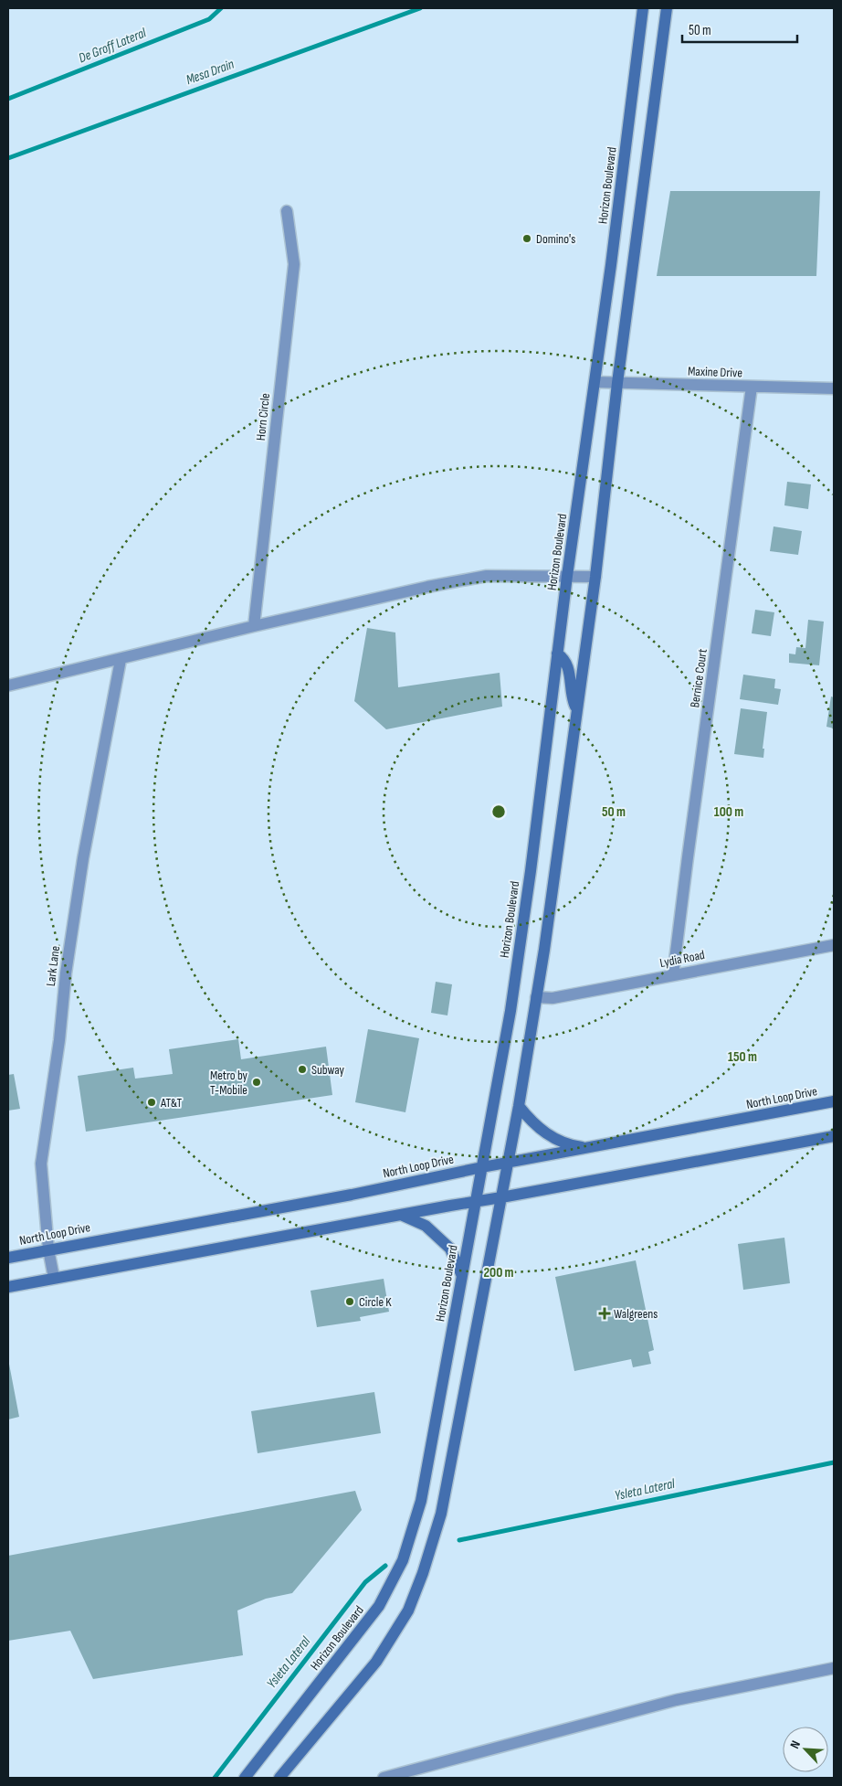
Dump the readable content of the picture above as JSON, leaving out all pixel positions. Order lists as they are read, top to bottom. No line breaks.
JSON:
{"streets":{"main road":["Horizon Boulevard","North Loop Drive"],"street":["Maxine Drive","Horn Circle","Bernice Court","Lydia Road","Lark Lane"]},"crossings":[["Horizon Boulevard","Maxine Drive"],["Horizon Boulevard","North Loop Drive"],["Maxine Drive","Bernice Court"],["Bernice Court","Lydia Road"],["Lark Lane","North Loop Drive"]],"water":["De Groff Lateral","Mesa Drain","Ysleta Lateral"],"places":{"other":["Domino's","Subway","Metro by T-Mobile","AT&T","Circle K"],"health":["Walgreens"]},"scale_bar":"50 m","north":"top left","rings":["50 m","100 m","150 m","200 m"]}
